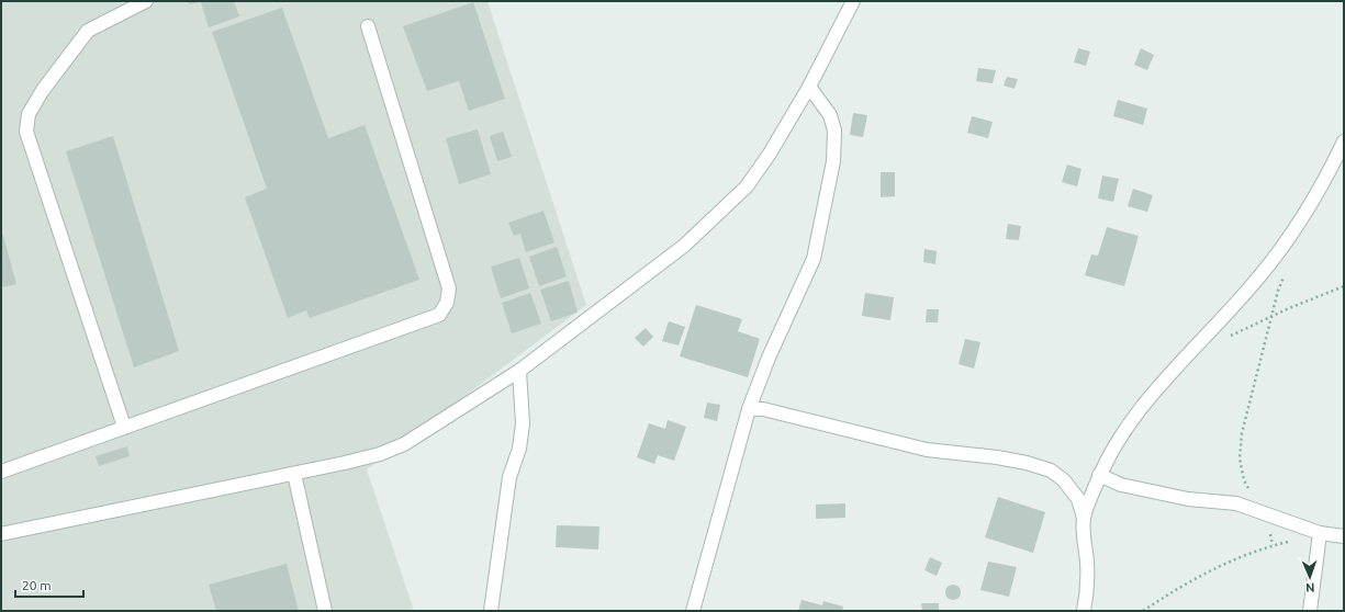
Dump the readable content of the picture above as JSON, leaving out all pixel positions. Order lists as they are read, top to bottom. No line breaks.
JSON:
{"scale_bar":"20 m","north":"bottom"}
